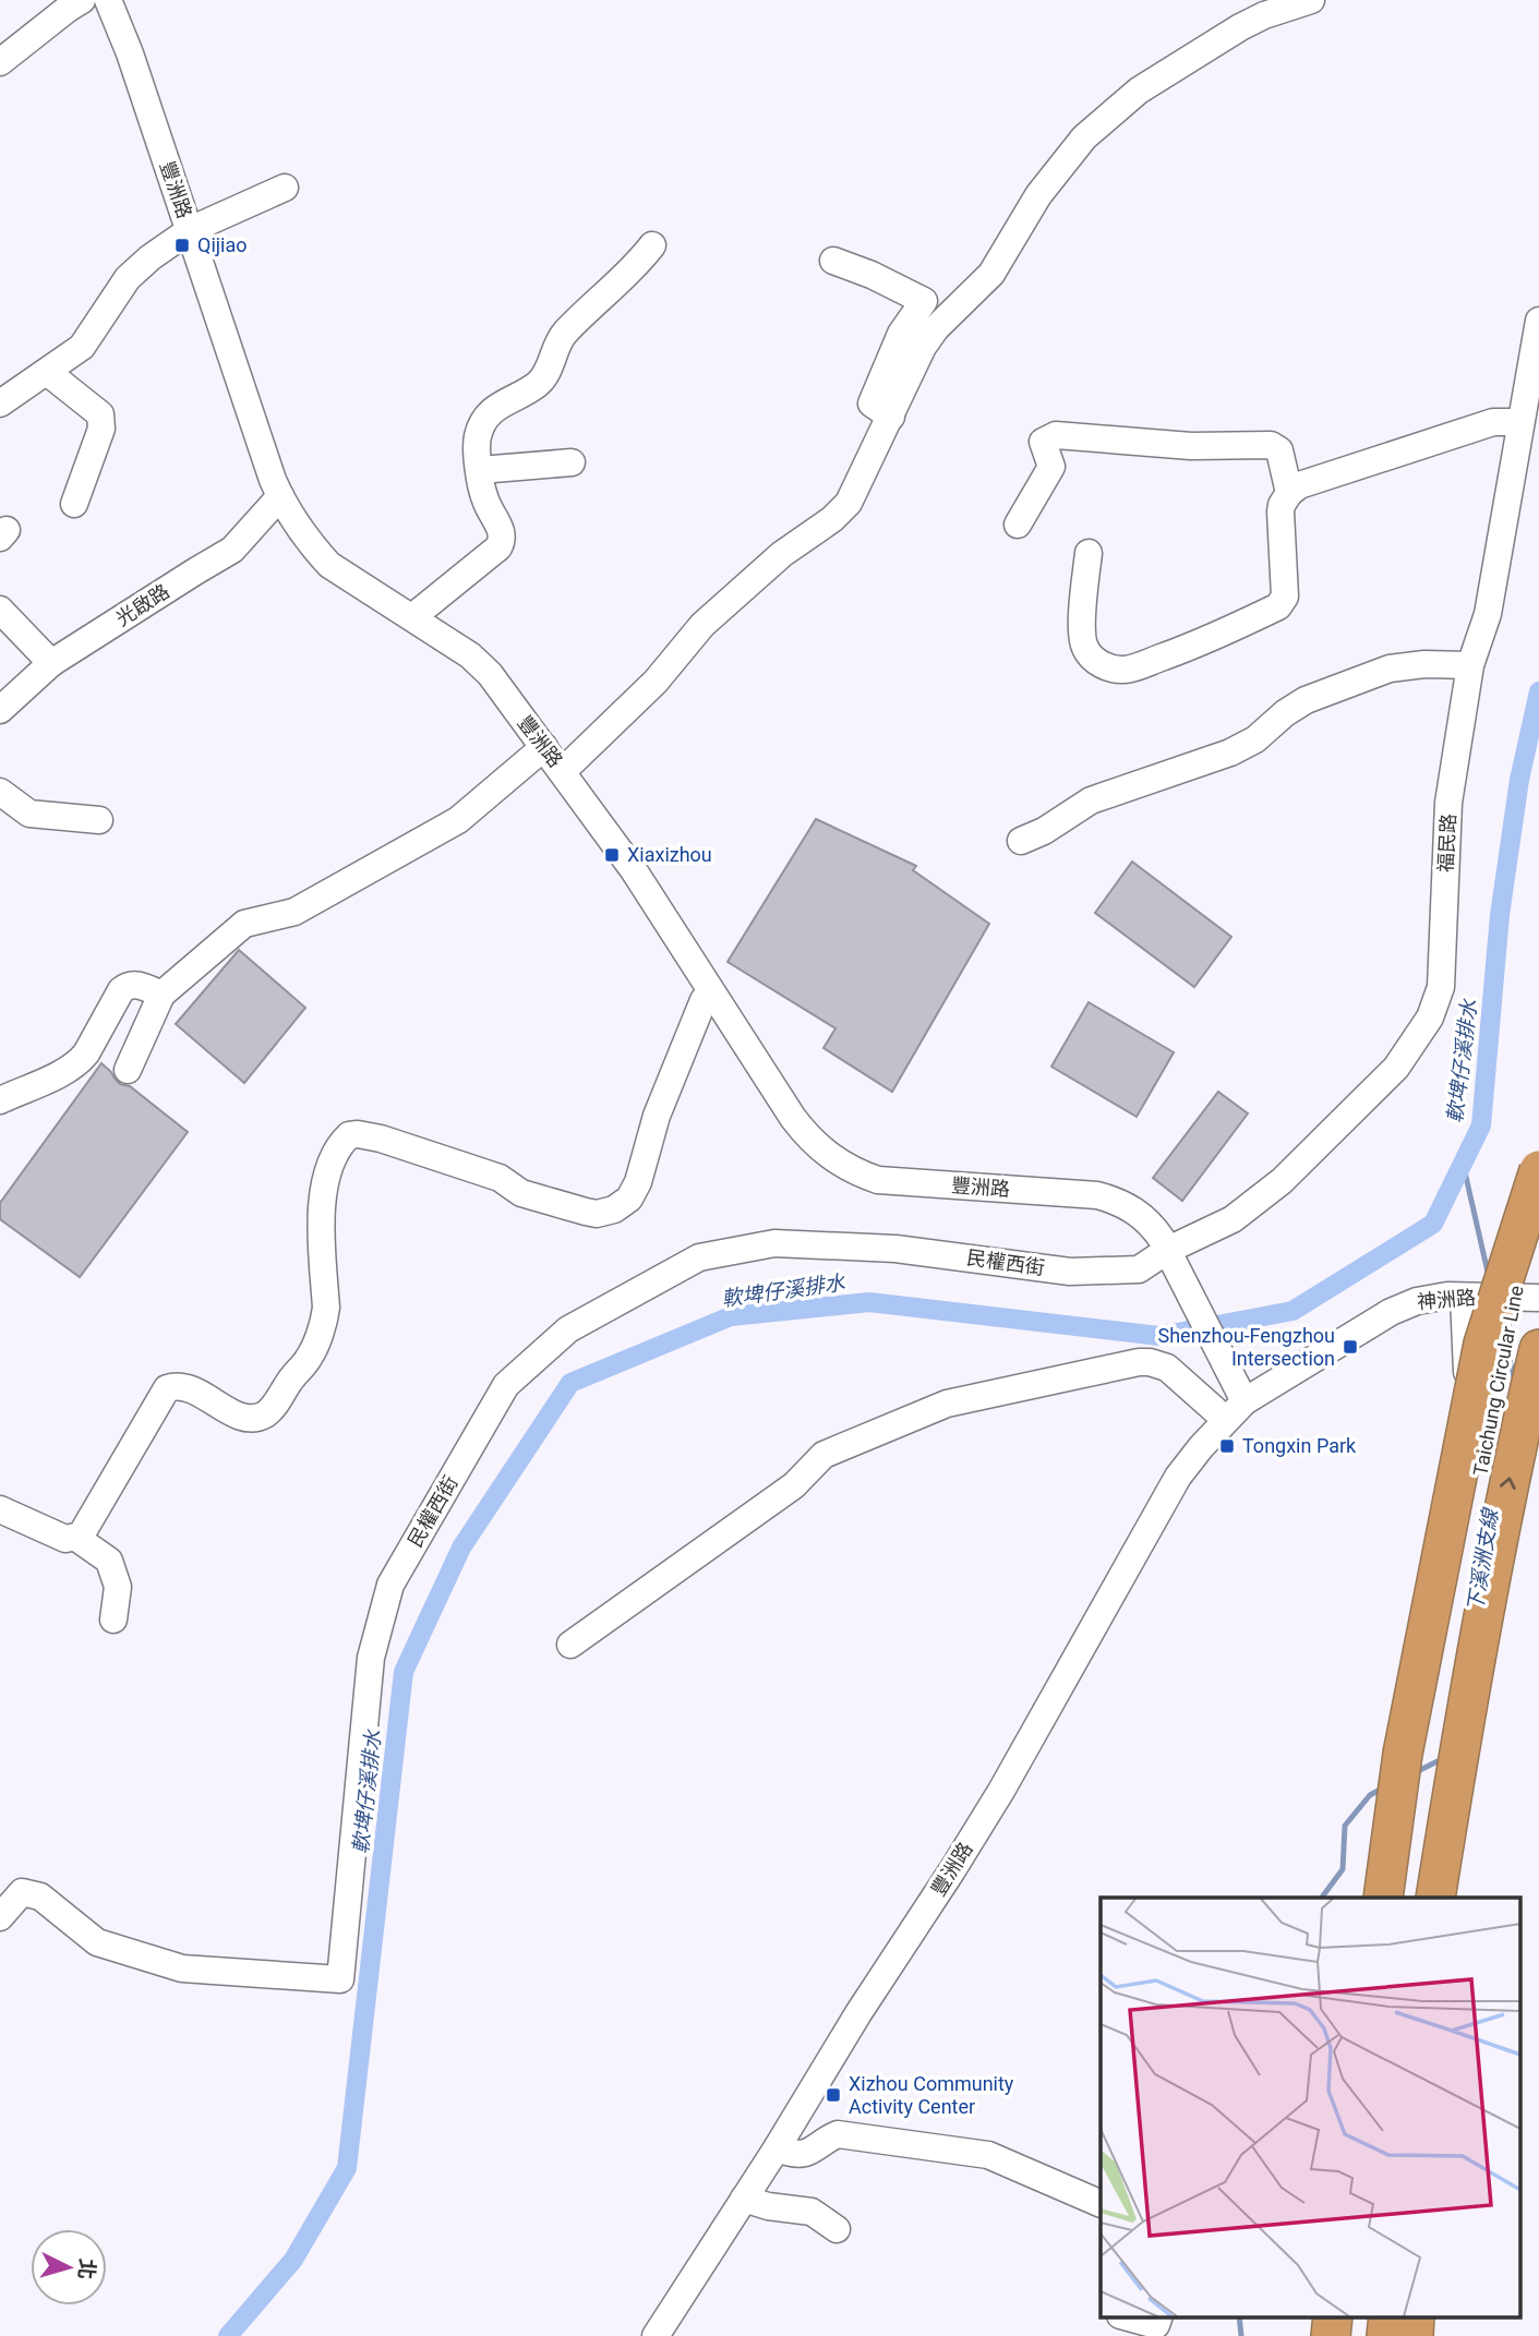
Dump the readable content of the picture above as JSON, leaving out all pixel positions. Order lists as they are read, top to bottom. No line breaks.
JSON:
{"streets":{"highway":["Taichung Circular Line"],"street":["豐洲路","光啟路","福民路","民權西街","神洲路"]},"crossings":[["豐洲路","光啟路"],["豐洲路","福民路"],["豐洲路","民權西街"],["豐洲路","神洲路"],["福民路","民權西街"]],"water":["軟埤仔溪排水","下溪洲支線"],"places":{"transit":["Qijiao","Xiaxizhou","Shenzhou-Fengzhou Intersection","Tongxin Park","Xizhou Community Activity Center"]},"north":"right"}
